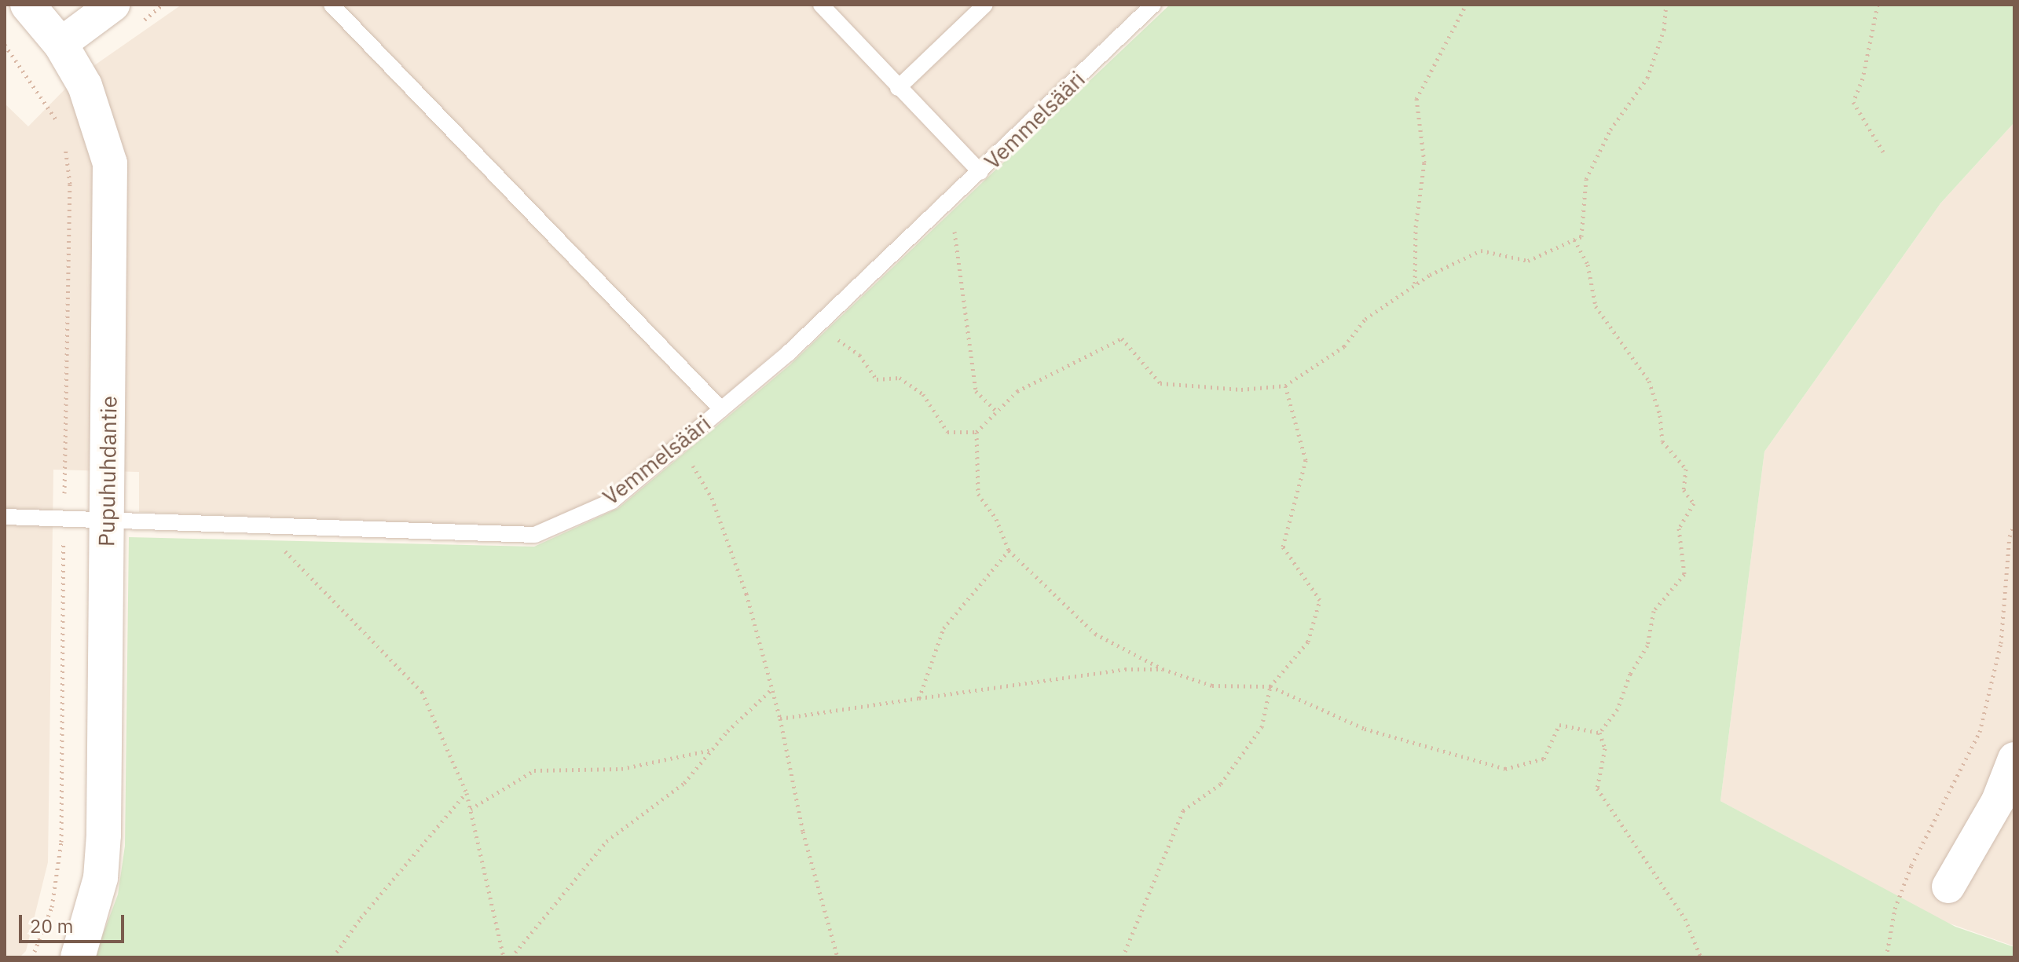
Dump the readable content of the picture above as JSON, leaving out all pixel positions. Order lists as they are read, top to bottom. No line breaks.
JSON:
{"streets":{"street":["Pupuhuhdantie"],"lane":["Vemmelsääri"]},"crossings":[["Vemmelsääri","Pupuhuhdantie"]],"scale_bar":"20 m"}
